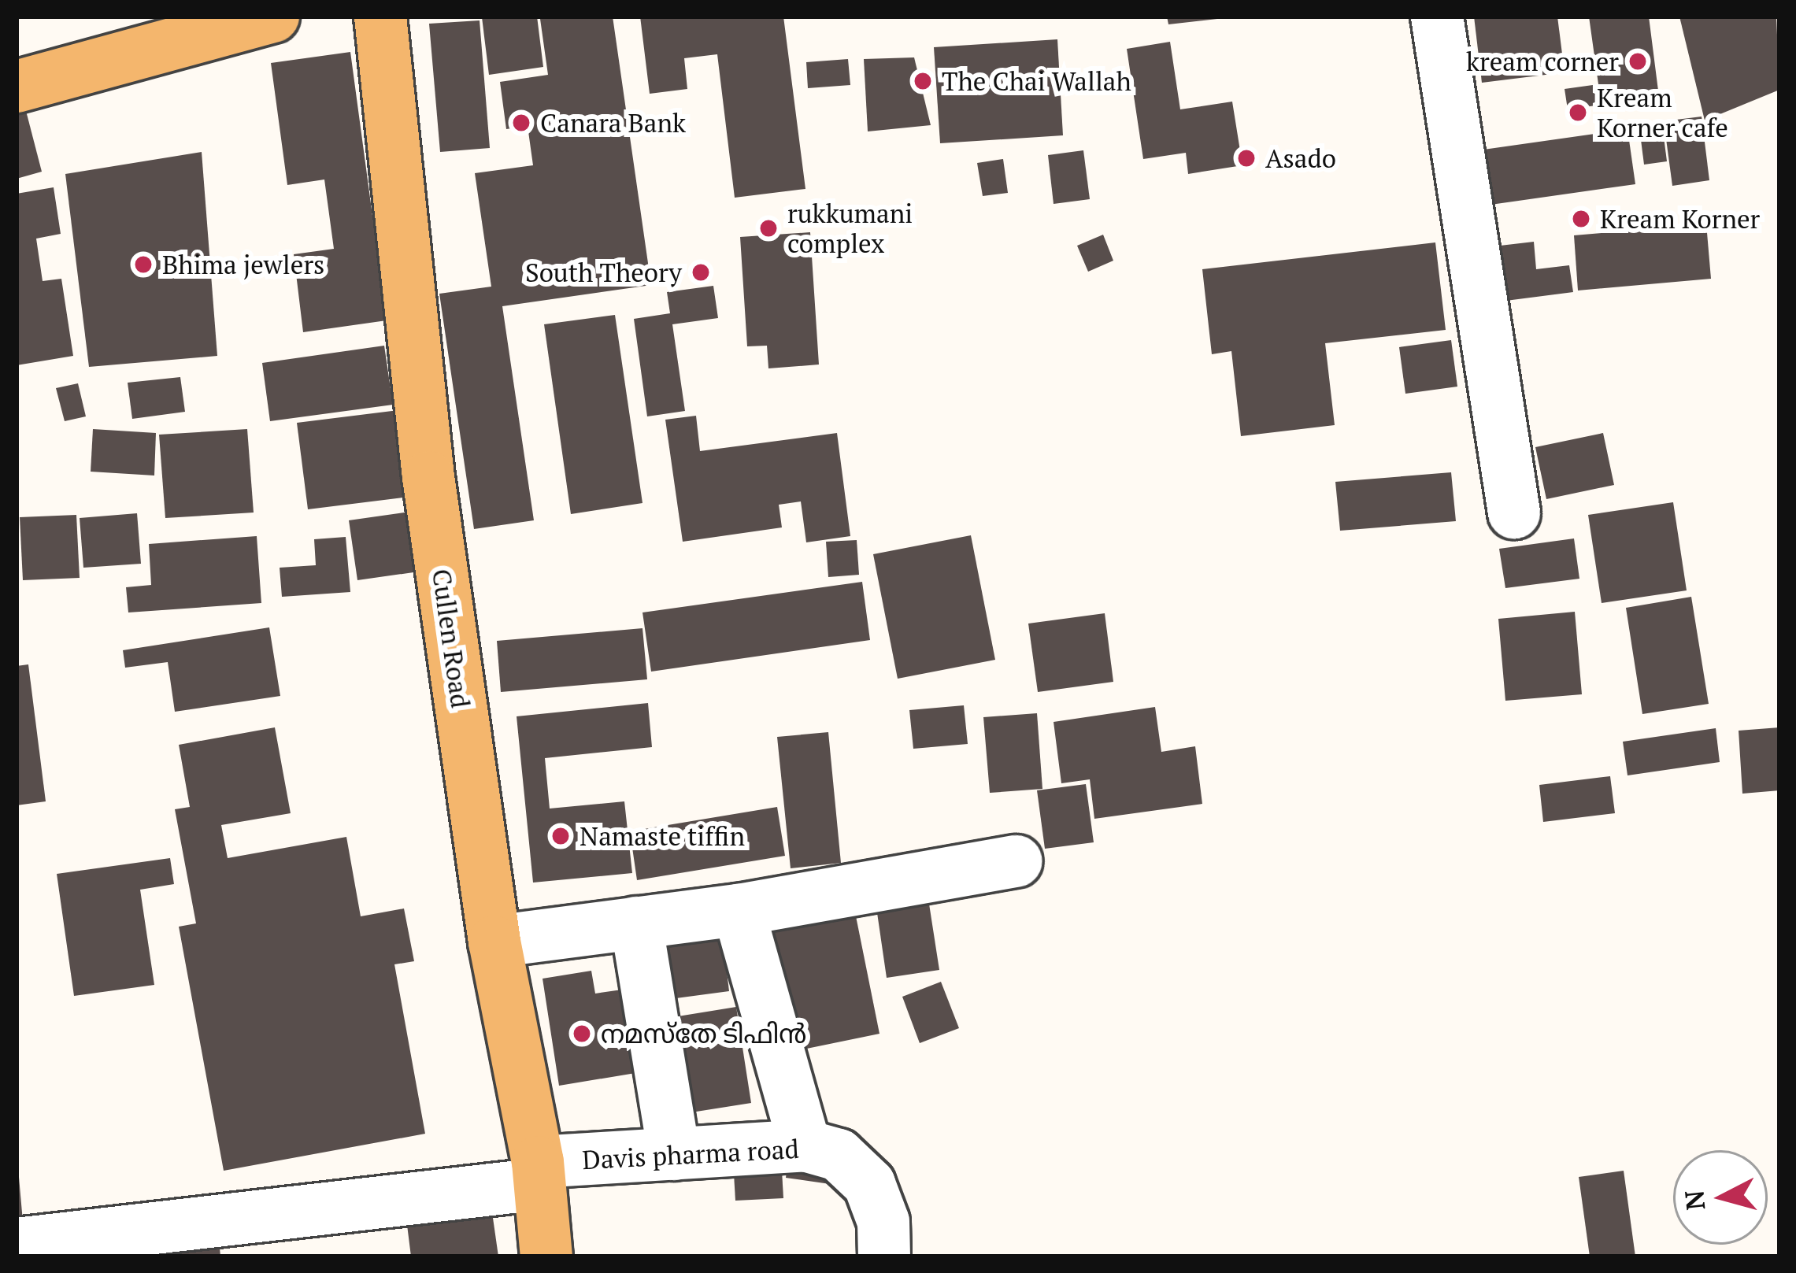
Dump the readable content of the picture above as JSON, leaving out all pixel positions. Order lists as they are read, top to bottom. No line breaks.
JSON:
{"streets":{"main road":["Cullen Road"],"street":["Davis pharma road"]},"crossings":[["Cullen Road","Davis pharma road"]],"places":["kream corner","The Chai Wallah","Kream Korner cafe","Canara Bank","Asado","Kream Korner","rukkumani complex","Bhima jewlers","South Theory","Namaste tiffin","നമസ്തേ ടിഫിൻ"],"north":"left"}
